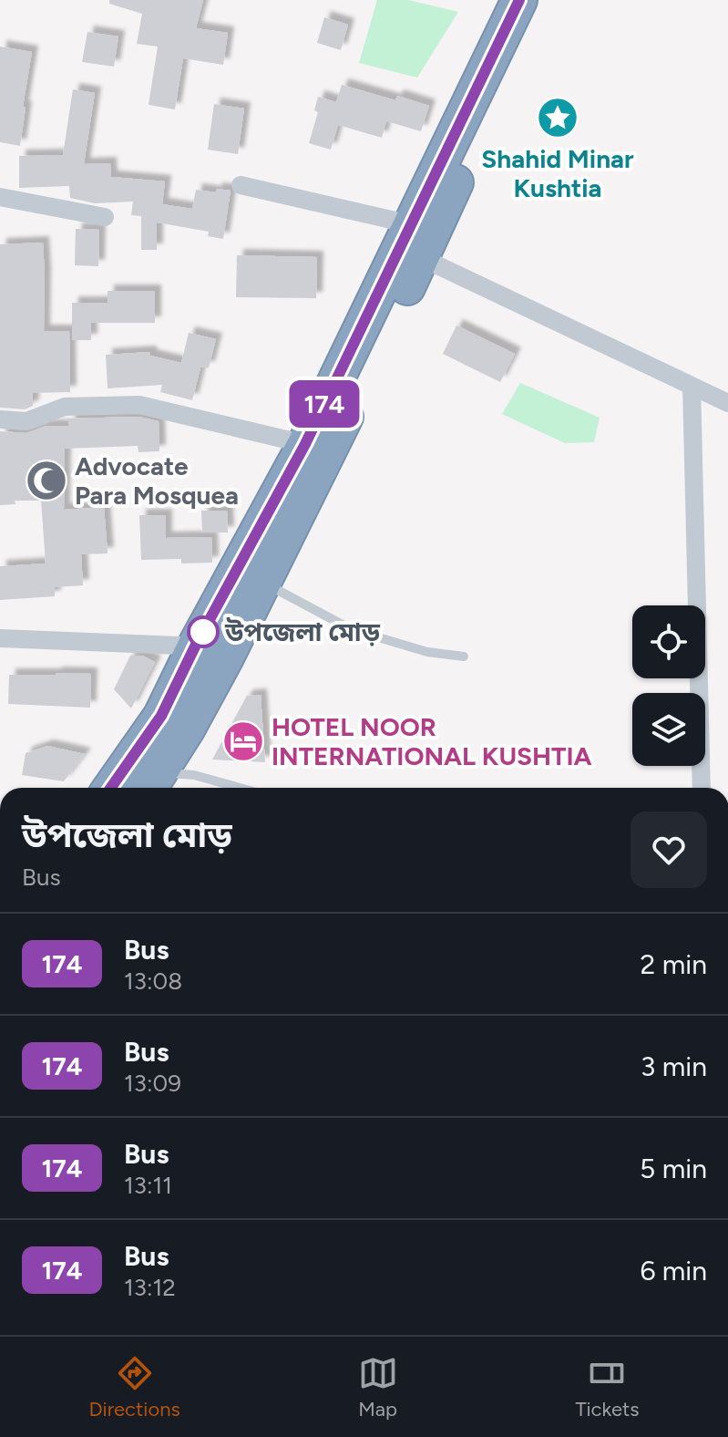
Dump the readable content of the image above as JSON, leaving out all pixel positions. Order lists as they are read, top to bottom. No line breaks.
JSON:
{"places":{"place":["Shahid Minar Kushtia"],"mosque":["Advocate Para Mosquea"],"other":["উপজেলা মোড়"],"hotel":["HOTEL NOOR INTERNATIONAL KUSHTIA"]},"lines":["bus line 174"],"page":{"on_map":"174","heading":["উপজেলা মোড়","Bus"],"list":[{"mark":"174","name":"Bus","note":"13:08","value":"2 min"},{"mark":"174","name":"Bus","note":"13:09","value":"3 min"},{"mark":"174","name":"Bus","note":"13:11","value":"5 min"},{"mark":"174","name":"Bus","note":"13:12","value":"6 min"}],"tabs":["Directions","Map","Tickets"]}}
